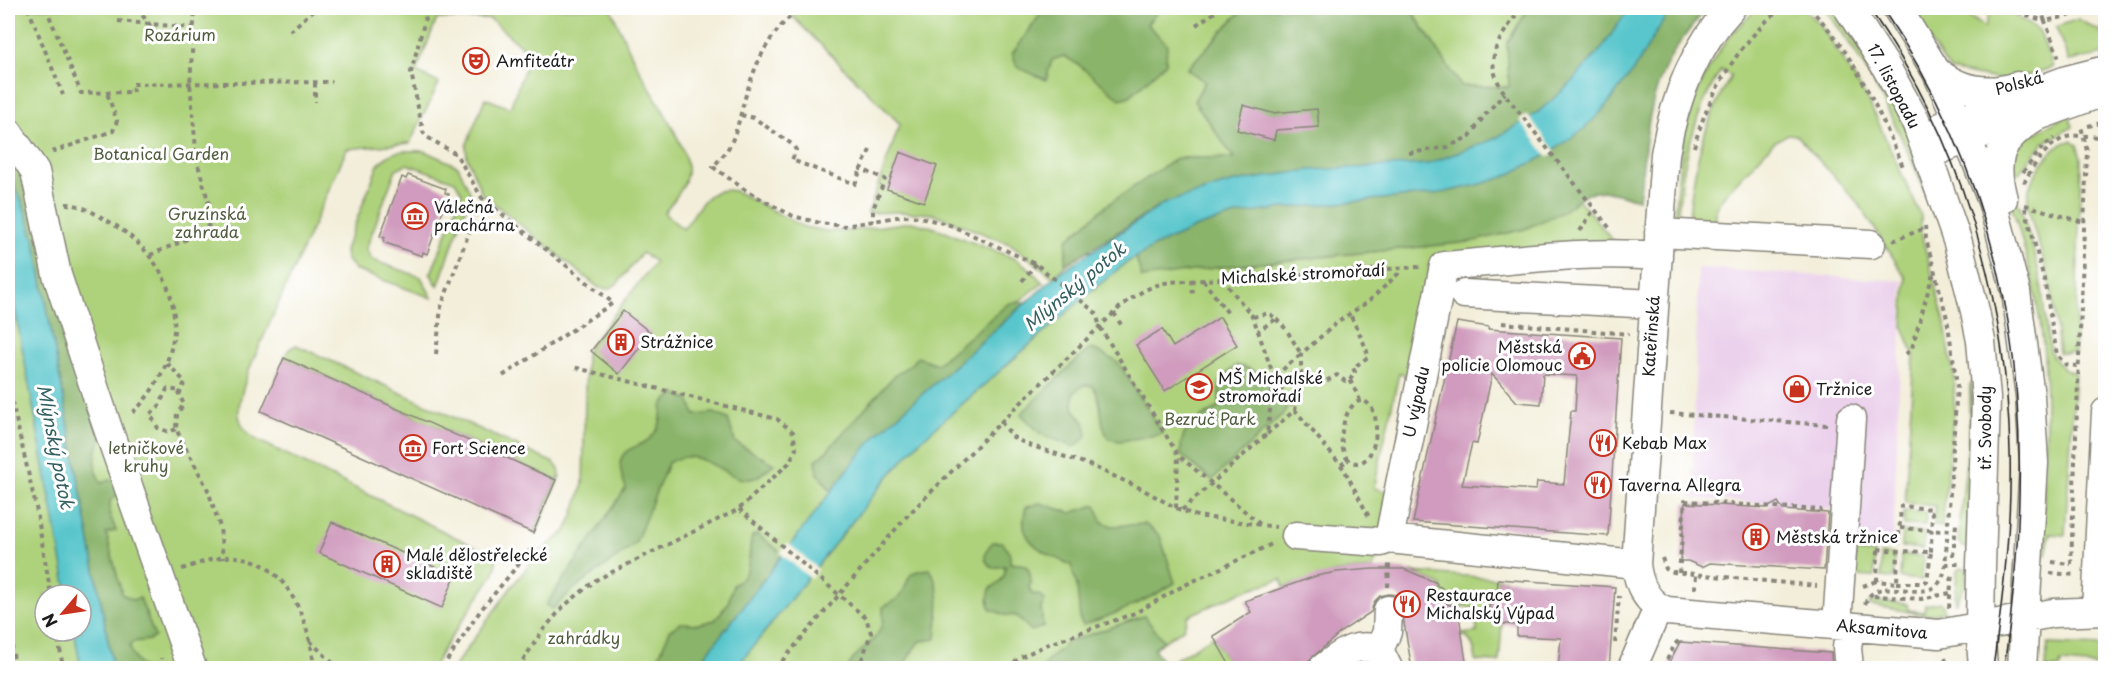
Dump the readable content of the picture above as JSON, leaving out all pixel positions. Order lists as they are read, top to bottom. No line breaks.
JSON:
{"streets":{"street":["Polská","17. listopadu","Kateřinská","U výpadu","tř. Svobody","Aksamitova"],"path":["Michalské stromořadí"]},"crossings":[["17. listopadu","tř. Svobody"],["Michalské stromořadí","U výpadu"],["Kateřinská","Aksamitova"],["tř. Svobody","Aksamitova"]],"water":["Mlýnský potok"],"parks":["Rozárium","Botanical Garden","Gruzínská zahrada","Bezruč Park","letničkové kruhy","zahrádky"],"places":{"theatre":["Amfiteátr"],"museum":["Válečná prachárna","Fort Science"],"building":["Strážnice","Městská tržnice","Malé dělostřelecké skladiště"],"public building":["Městská policie Olomouc"],"school or university":["MŠ Michalské stromořadí"],"shop":["Tržnice"],"restaurant":["Kebab Max","Taverna Allegra","Restaurace Michalský Výpad"]},"north":"bottom left"}
